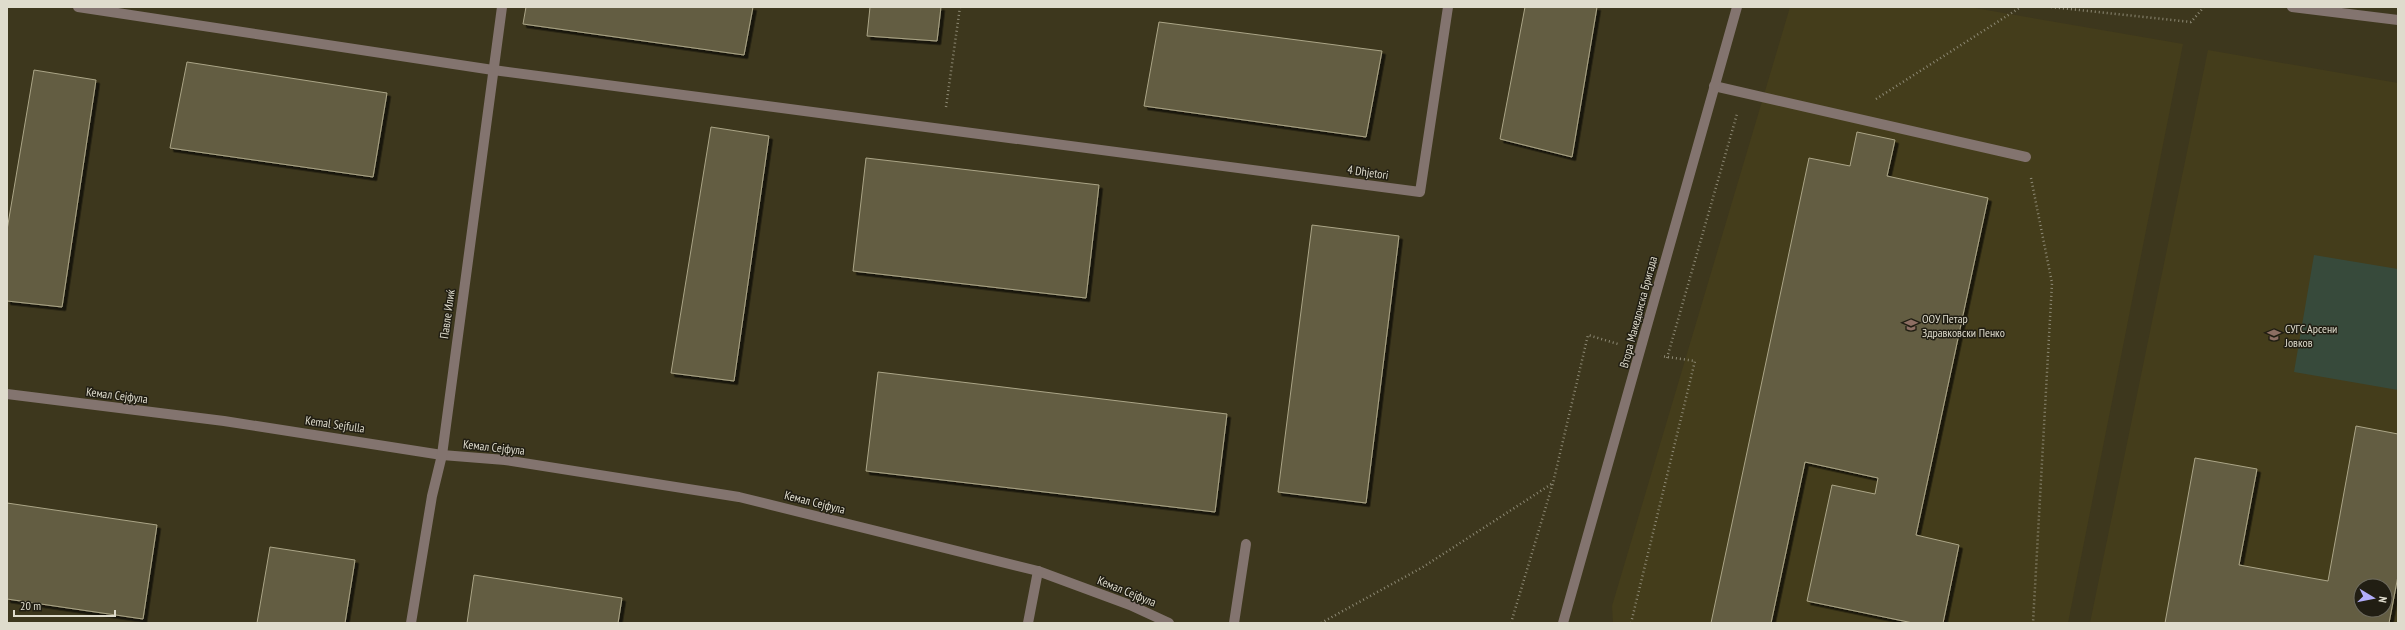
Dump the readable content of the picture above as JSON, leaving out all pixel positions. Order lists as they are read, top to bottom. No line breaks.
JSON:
{"streets":{"street":["4 Dhjetori","Втора Македонска Бригада","Павле Илиќ","Кемал Сејфула","Kemal Sejfulla"]},"crossings":[["4 Dhjetori","Павле Илиќ"],["Павле Илиќ","Кемал Сејфула"],["Павле Илиќ","Kemal Sejfulla"],["Кемал Сејфула","Kemal Sejfulla"]],"places":{"school or university":["ООУ Петар Здравковски Пенко","СУГС Арсени Јовков"]},"scale_bar":"20 m","north":"right"}
